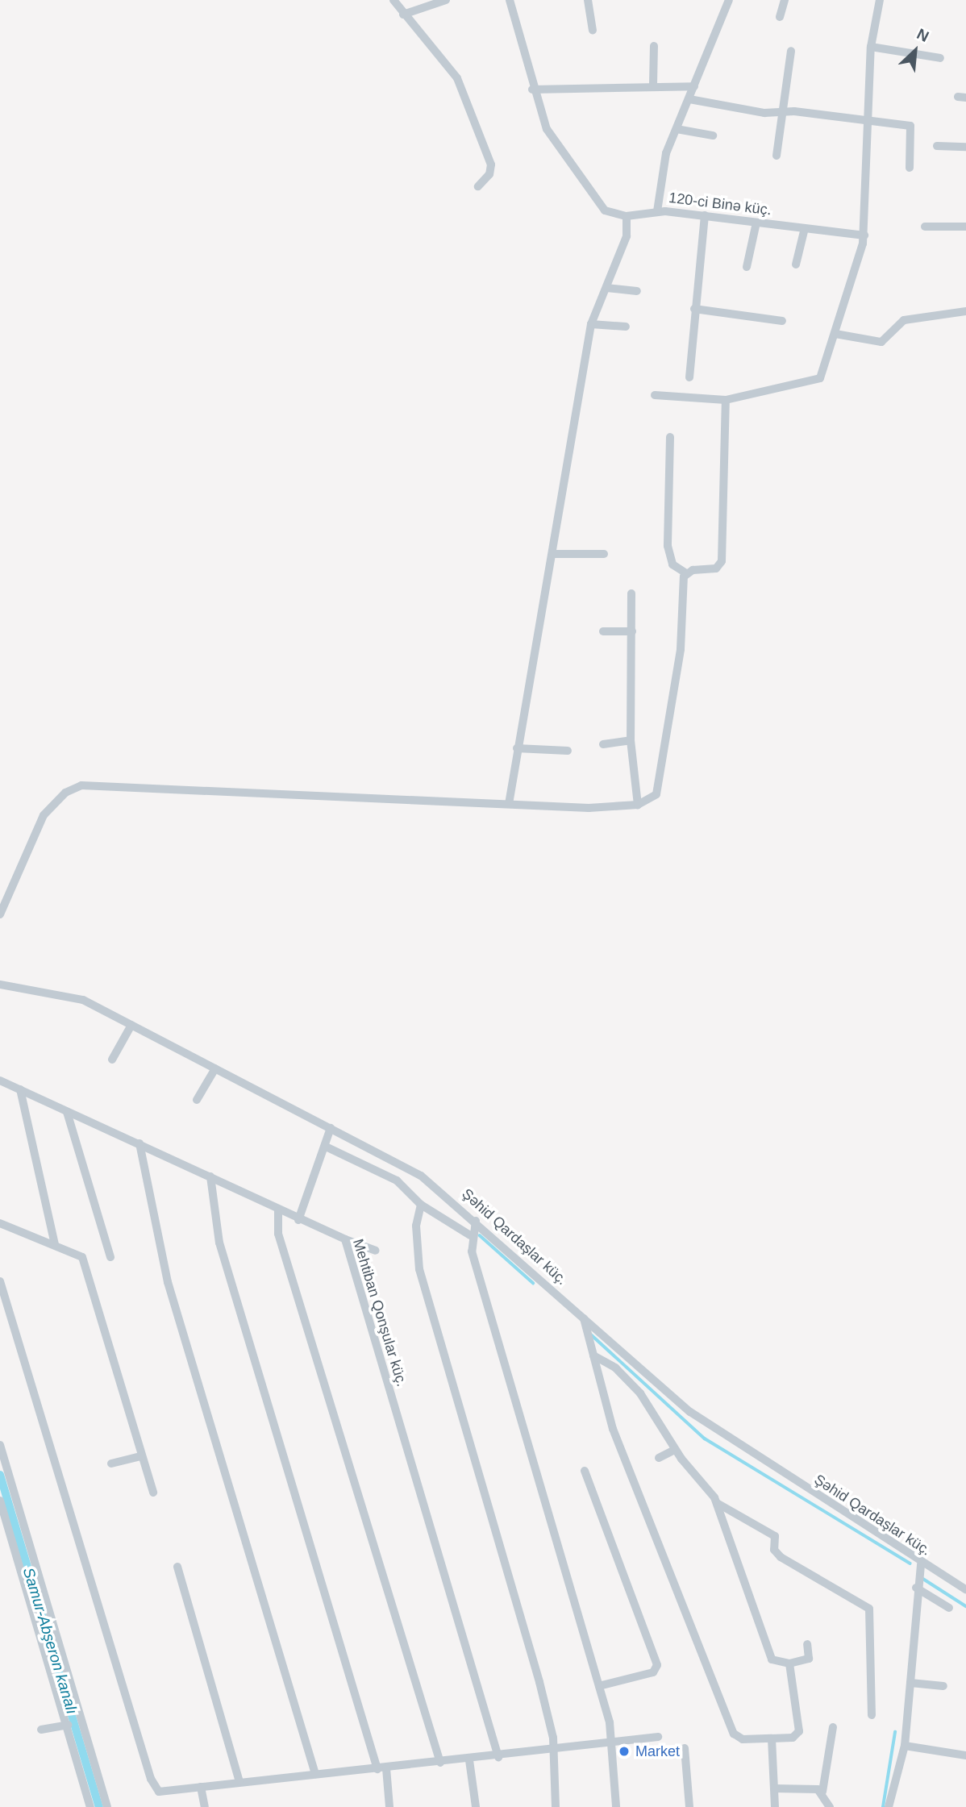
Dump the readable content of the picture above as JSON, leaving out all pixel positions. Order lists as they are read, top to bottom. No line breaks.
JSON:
{"streets":{"street":["120-ci Binə küç.","Şəhid Qardaşlar küç.","Mehtiban Qonşular küç."]},"water":["Samur-Abşeron kanalı"],"places":["Market"],"north":"top right"}
